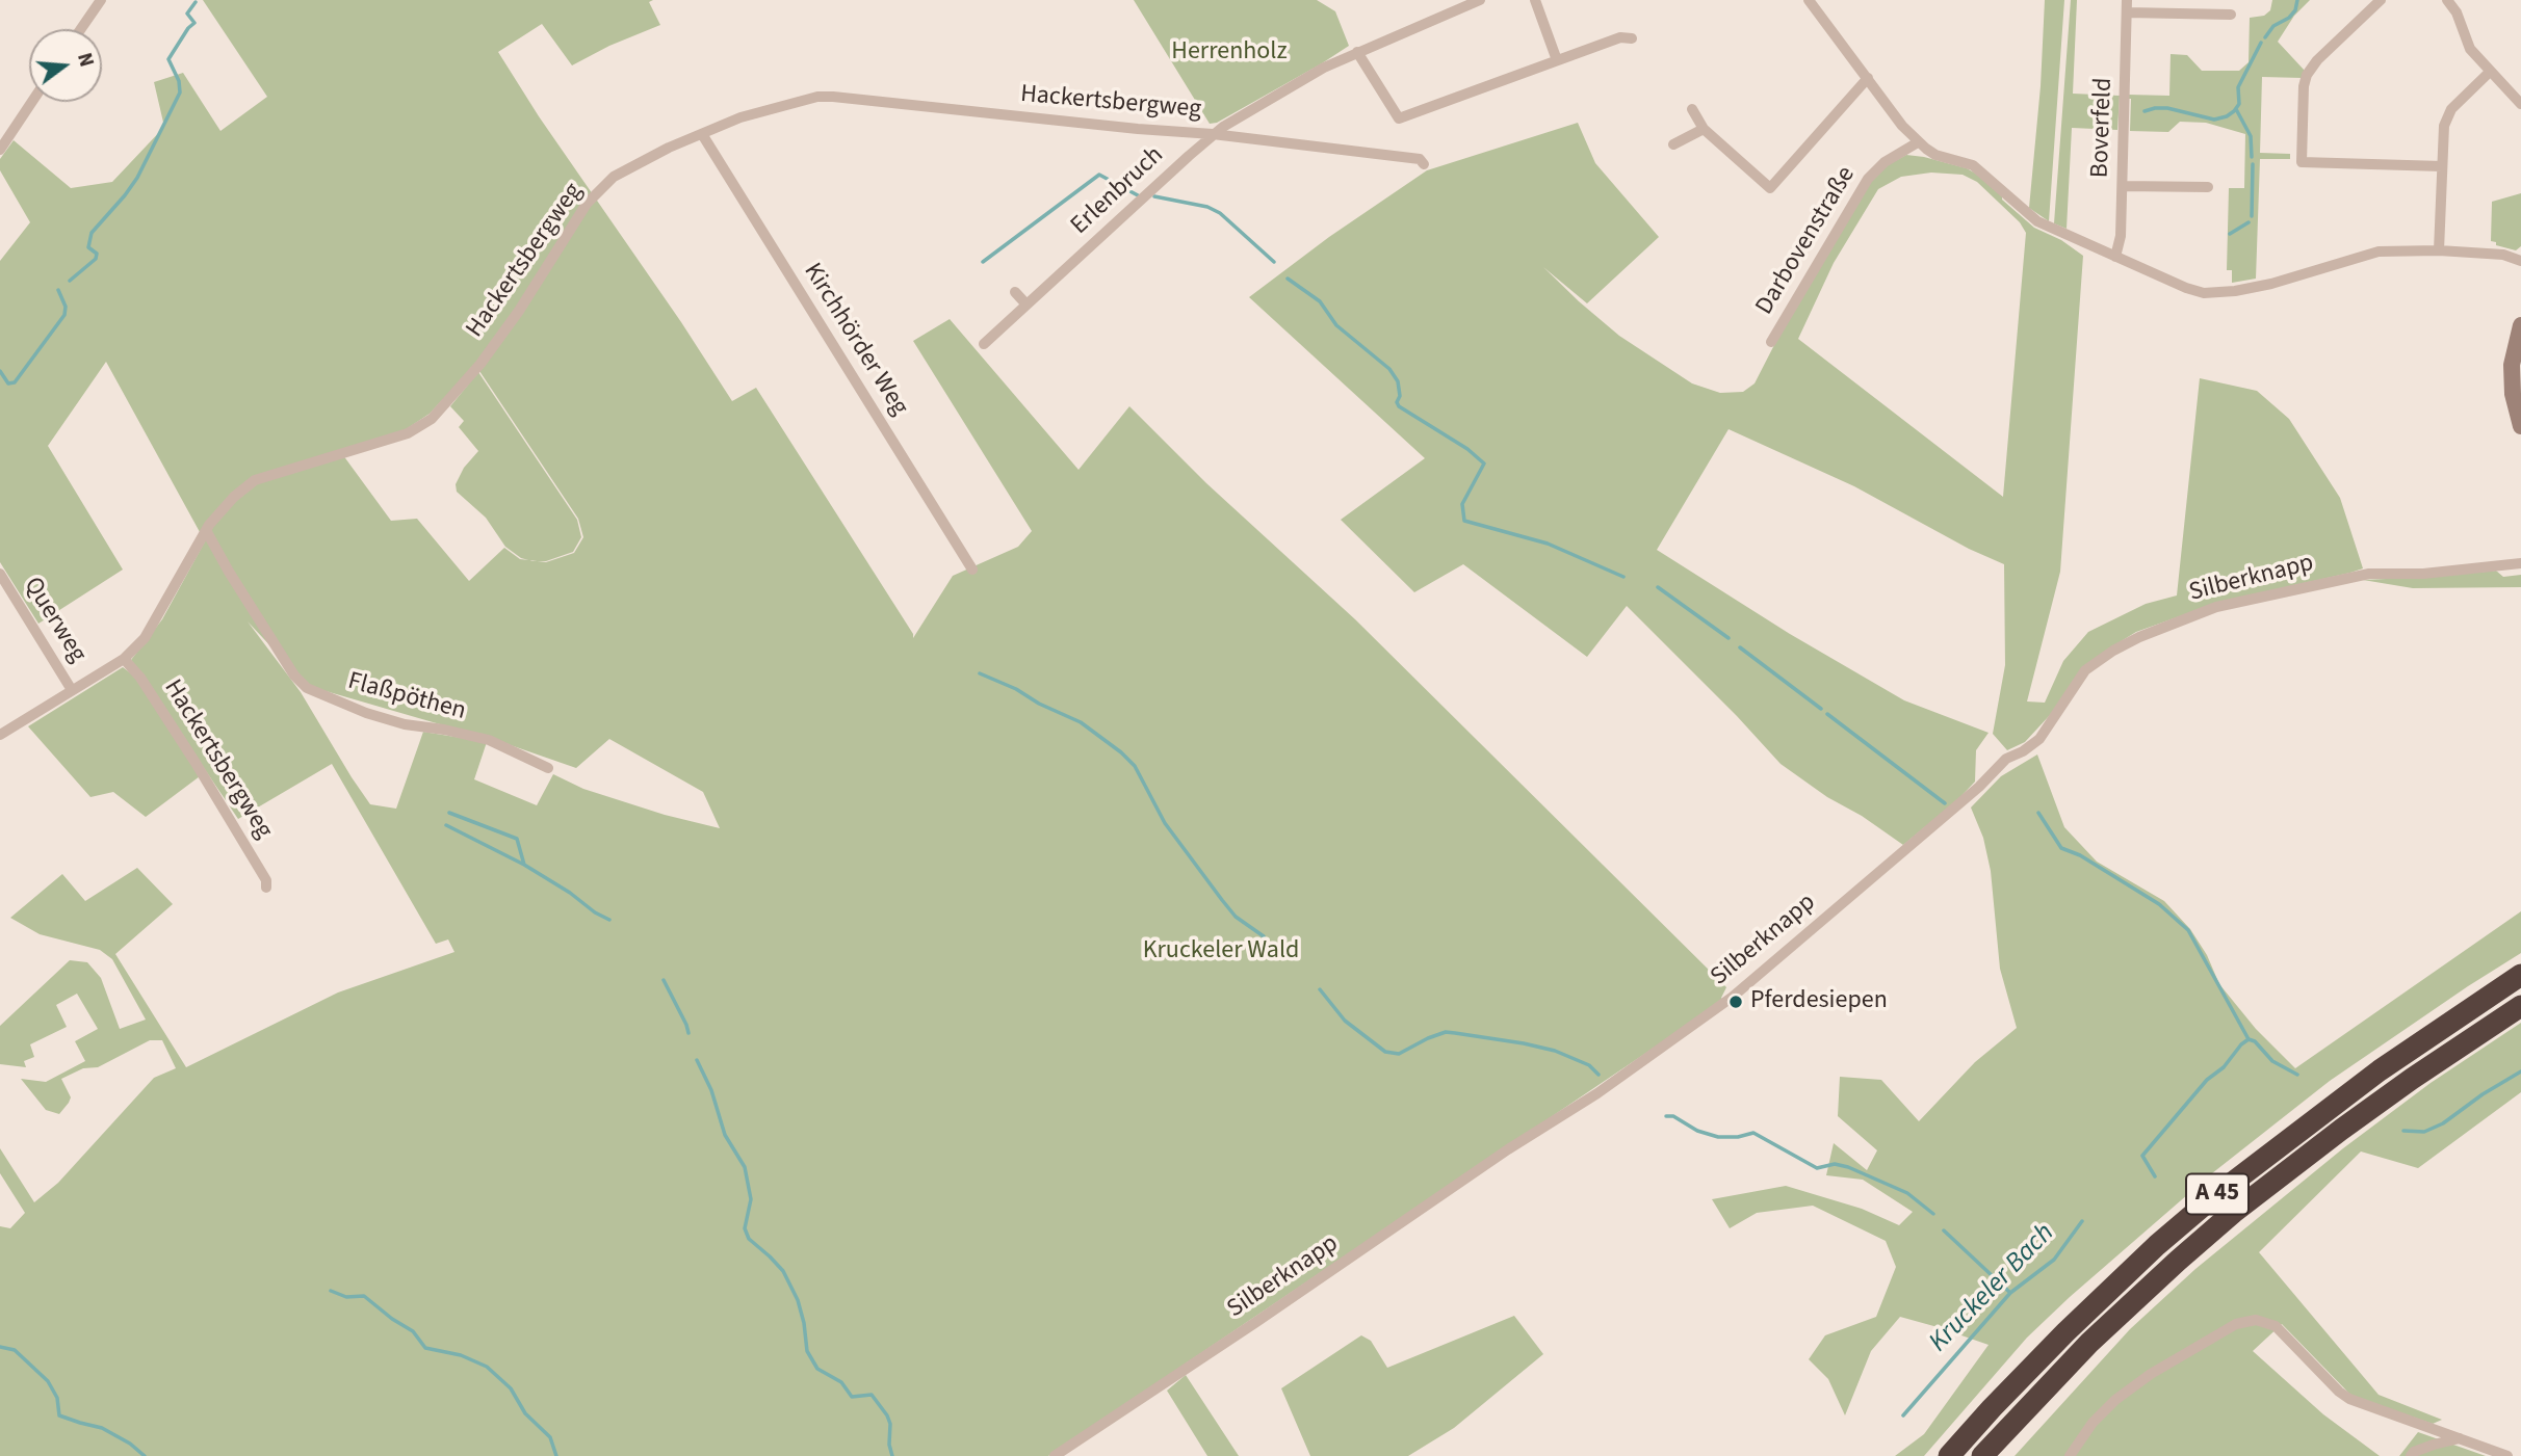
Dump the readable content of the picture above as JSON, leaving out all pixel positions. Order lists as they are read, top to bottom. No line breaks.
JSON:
{"streets":{"highway":["A 45"],"street":["Hackertsbergweg","Boverfeld","Erlenbruch","Darbovenstraße","Kirchhörder Weg","Silberknapp","Querweg","Flaßpöthen"]},"crossings":[["Hackertsbergweg","Erlenbruch"],["Hackertsbergweg","Kirchhörder Weg"],["Hackertsbergweg","Querweg"],["Hackertsbergweg","Flaßpöthen"]],"water":["Kruckeler Bach"],"parks":["Herrenholz","Kruckeler Wald"],"places":["Pferdesiepen"],"north":"right"}
